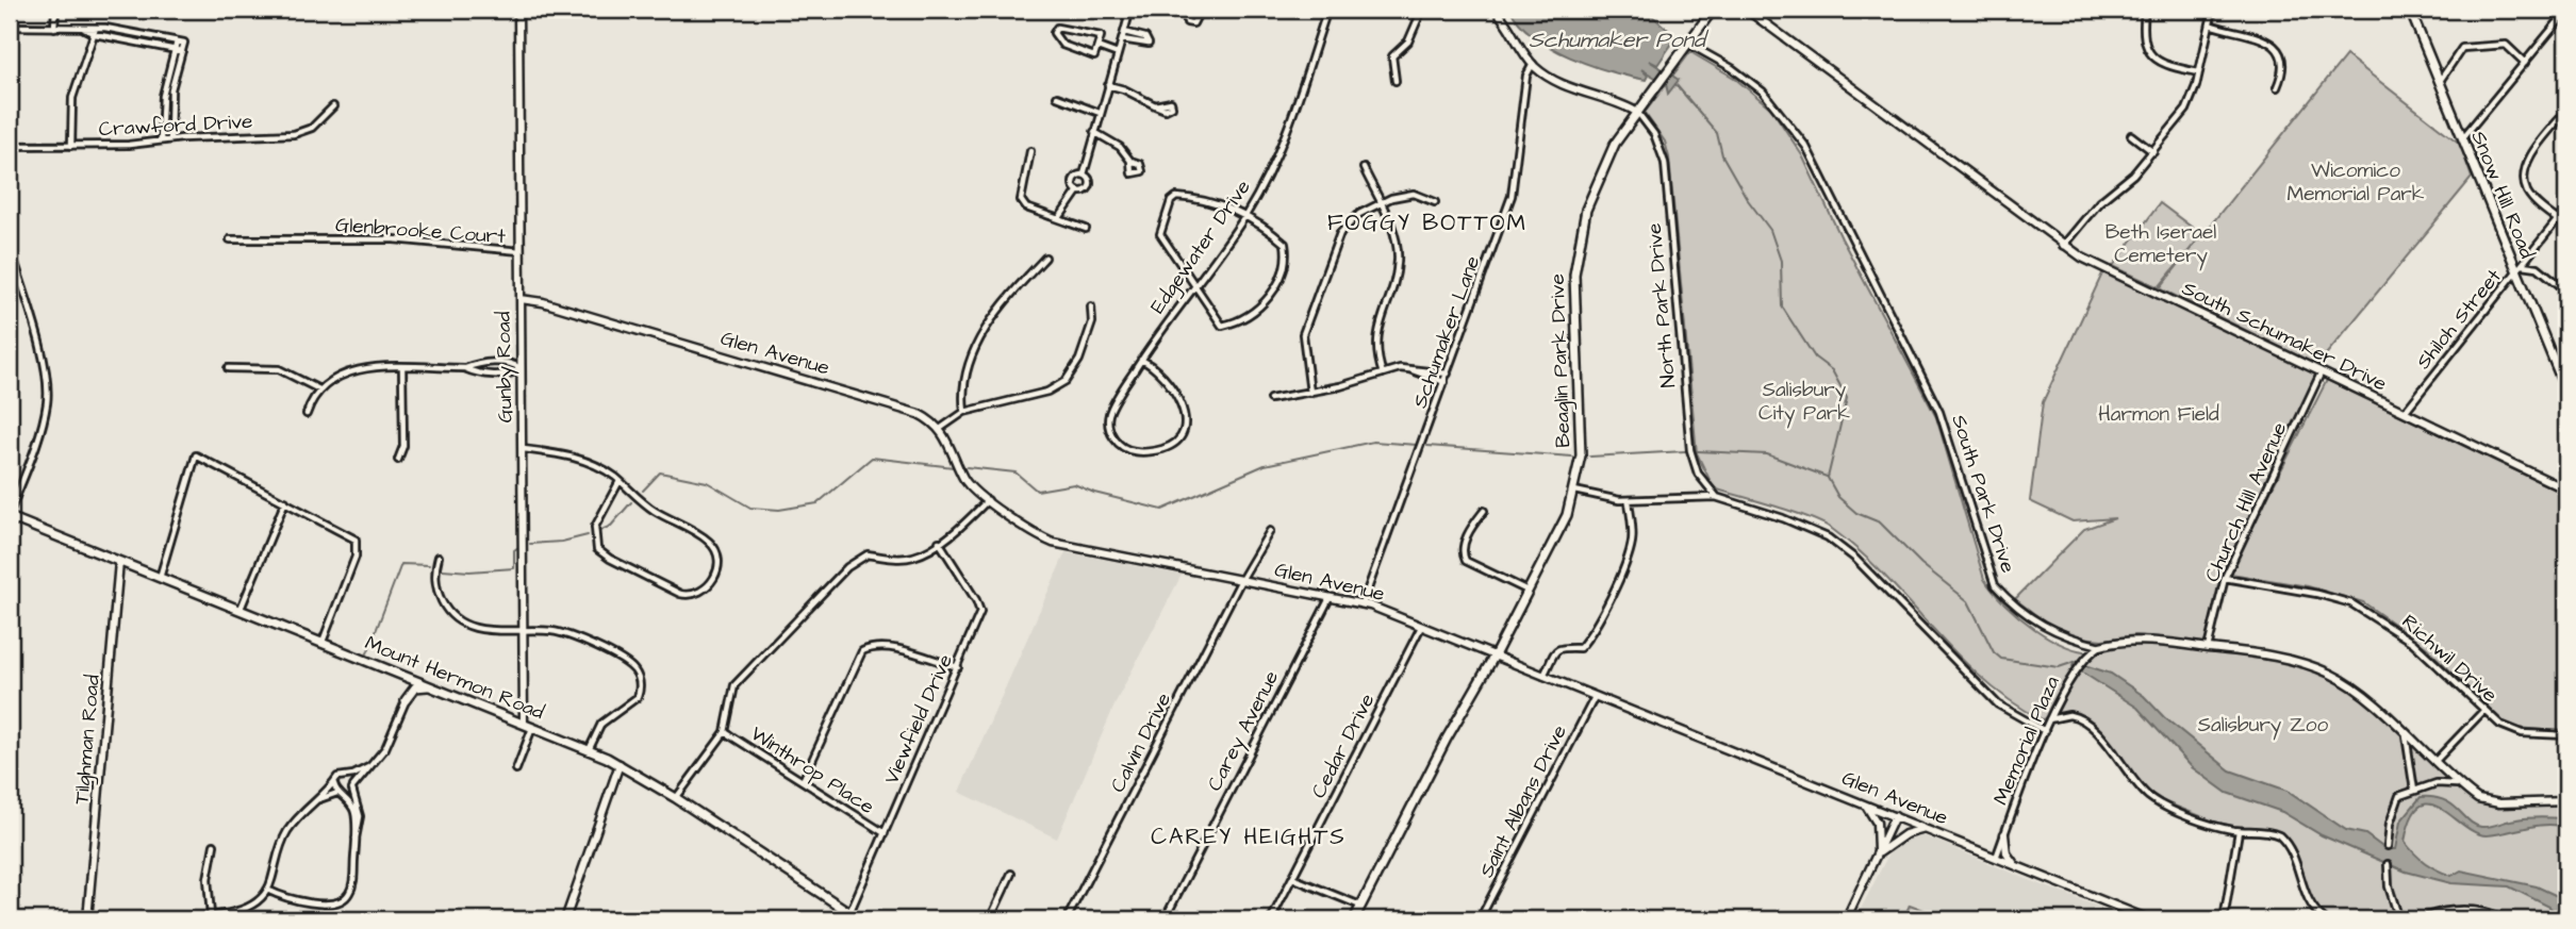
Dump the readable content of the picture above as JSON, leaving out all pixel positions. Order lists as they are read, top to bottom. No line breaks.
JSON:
{"streets":{"main road":["Snow Hill Road","Beaglin Park Drive","Mount Hermon Road"],"street":["Crawford Drive","Glenbrooke Court","Edgewater Drive","North Park Drive","Shiloh Street","Schumaker Lane","South Schumaker Drive","Glen Avenue","Gunby Road","South Park Drive","Church Hill Avenue","Richwil Drive","Viewfield Drive","Carey Avenue","Tilghman Road","Memorial Plaza","Calvin Drive","Cedar Drive","Winthrop Place","Saint Albans Drive"]},"crossings":[["Snow Hill Road","Shiloh Street"],["Glenbrooke Court","Gunby Road"],["North Park Drive","Beaglin Park Drive"],["Shiloh Street","South Schumaker Drive"],["Schumaker Lane","Glen Avenue"],["South Schumaker Drive","Church Hill Avenue"],["Glen Avenue","Beaglin Park Drive"],["Glen Avenue","Gunby Road"],["Glen Avenue","Carey Avenue"],["Glen Avenue","Memorial Plaza"],["Glen Avenue","Calvin Drive"],["Glen Avenue","Cedar Drive"],["Glen Avenue","Saint Albans Drive"],["Beaglin Park Drive","South Park Drive"],["Gunby Road","Mount Hermon Road"],["South Park Drive","Church Hill Avenue"],["South Park Drive","Memorial Plaza"],["Church Hill Avenue","Richwil Drive"],["Mount Hermon Road","Viewfield Drive"],["Mount Hermon Road","Tilghman Road"],["Viewfield Drive","Winthrop Place"]],"districts":["FOGGY BOTTOM","CAREY HEIGHTS"],"water":["Schumaker Pond"],"parks":["Wicomico Memorial Park","Beth Iserael Cemetery","Salisbury City Park","Harmon Field","Salisbury Zoo"]}
